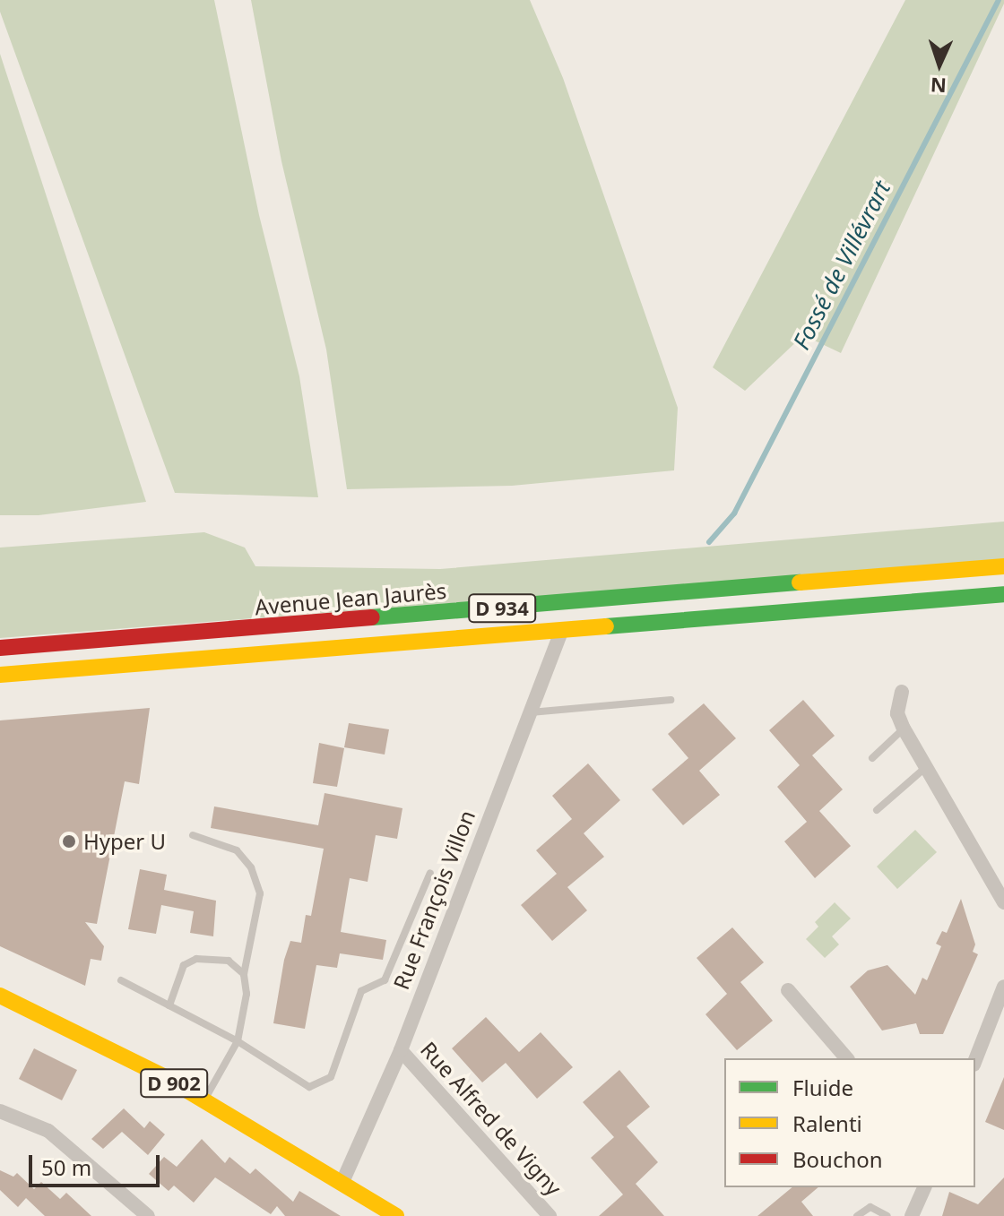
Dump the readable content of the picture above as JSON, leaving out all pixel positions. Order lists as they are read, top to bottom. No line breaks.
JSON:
{"streets":{"main road":["Avenue Jean Jaurès","D 934","D 902"],"street":["Rue François Villon","Rue Alfred de Vigny"]},"crossings":[["D 934","Rue François Villon"],["Rue François Villon","D 902"],["Rue François Villon","Rue Alfred de Vigny"]],"water":["Fossé de Villévrart"],"places":["Hyper U"],"legend":["Fluide","Ralenti","Bouchon"],"scale_bar":"50 m","north":"bottom"}
